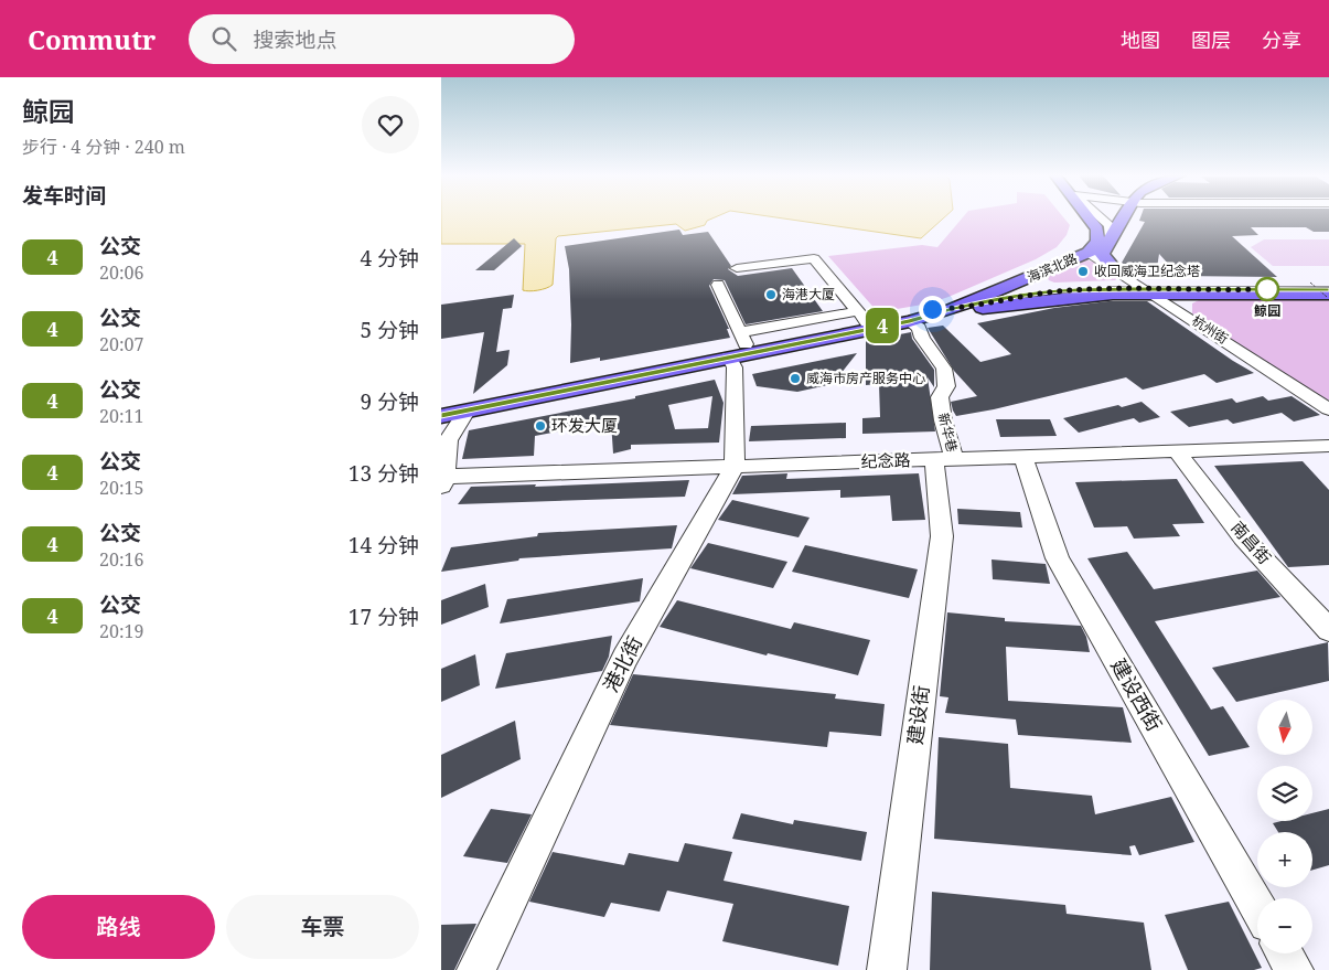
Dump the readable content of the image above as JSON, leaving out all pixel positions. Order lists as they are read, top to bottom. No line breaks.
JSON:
{"streets":{"main road":["海滨北路"],"street":["杭州街","新华巷","纪念路","南昌街","港北街","建设西街","建设街"]},"crossings":[["海滨北路","杭州街"],["海滨北路","新华巷"],["海滨北路","港北街"],["新华巷","纪念路"],["新华巷","建设街"],["纪念路","南昌街"],["纪念路","港北街"],["纪念路","建设西街"],["纪念路","建设街"]],"places":["收回威海卫纪念塔","鲸园","海港大厦","威海市房产服务中心","环发大厦"],"lines":["bus line 4"],"north":"bottom","page":{"header":"Commutr","search":"搜索地点","nav":["地图","图层","分享"],"heading":[["鲸园","步行 · 4 分钟 · 240 m"],"发车时间"],"on_map":"4","list":[{"mark":"4","name":"公交","note":"20:06","value":"4 分钟"},{"mark":"4","name":"公交","note":"20:07","value":"5 分钟"},{"mark":"4","name":"公交","note":"20:11","value":"9 分钟"},{"mark":"4","name":"公交","note":"20:15","value":"13 分钟"},{"mark":"4","name":"公交","note":"20:16","value":"14 分钟"},{"mark":"4","name":"公交","note":"20:19","value":"17 分钟"}],"map_buttons":["+","−"],"buttons":["路线","车票"]}}
